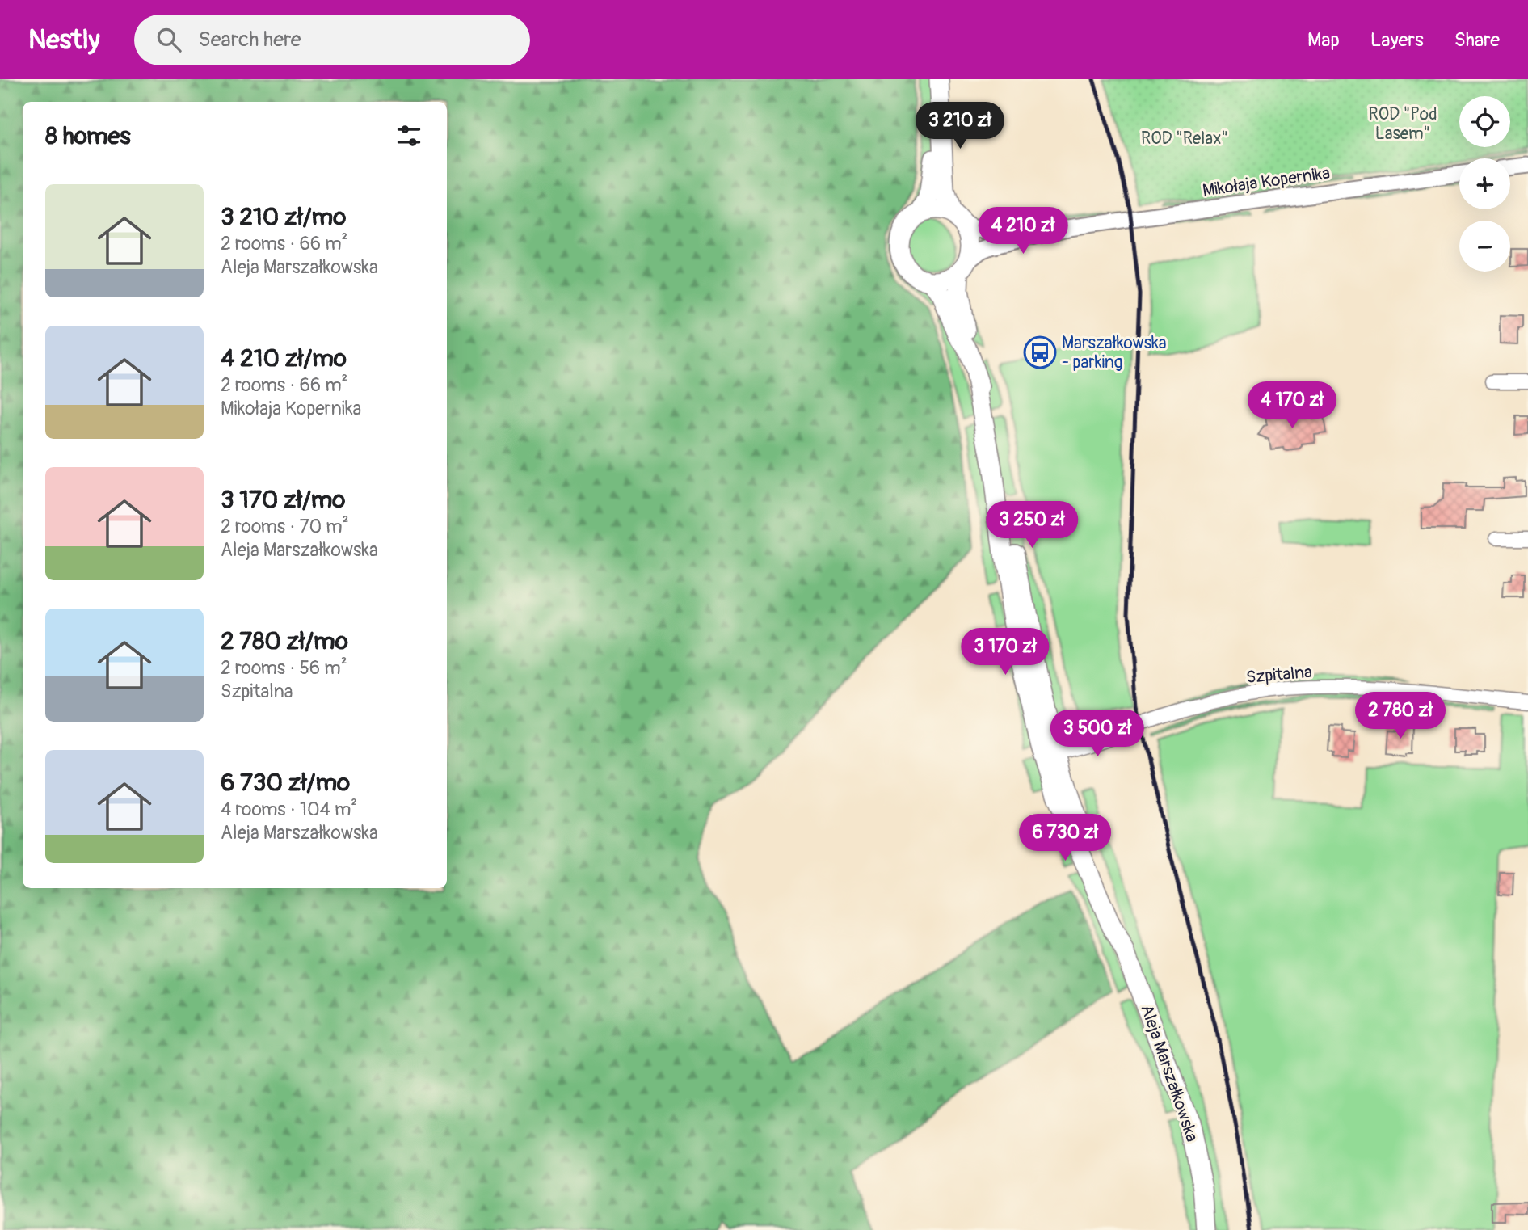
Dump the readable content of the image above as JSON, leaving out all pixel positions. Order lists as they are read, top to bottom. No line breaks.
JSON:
{"streets":{"main road":["Aleja Marszałkowska"],"street":["Mikołaja Kopernika","Szpitalna"]},"crossings":[["Mikołaja Kopernika","Aleja Marszałkowska"],["Szpitalna","Aleja Marszałkowska"]],"parks":["ROD \"Pod Lasem\"","ROD \"Relax\""],"places":{"bus stop":["Marszałkowska - parking"]},"page":{"header":"Nestly","search":"Search here","nav":["Map","Layers","Share"],"map_buttons":["+","−"],"price":["3 210 zł","4 210 zł","4 170 zł","3 250 zł","3 170 zł","2 780 zł","3 500 zł","6 730 zł"],"heading":"8 homes","list":[{"name":"3 210 zł/mo","note":"2 rooms · 66 m² · Aleja Marszałkowska"},{"name":"4 210 zł/mo","note":"2 rooms · 66 m² · Mikołaja Kopernika"},{"name":"3 170 zł/mo","note":"2 rooms · 70 m² · Aleja Marszałkowska"},{"name":"2 780 zł/mo","note":"2 rooms · 56 m² · Szpitalna"},{"name":"6 730 zł/mo","note":"4 rooms · 104 m² · Aleja Marszałkowska"}]}}
